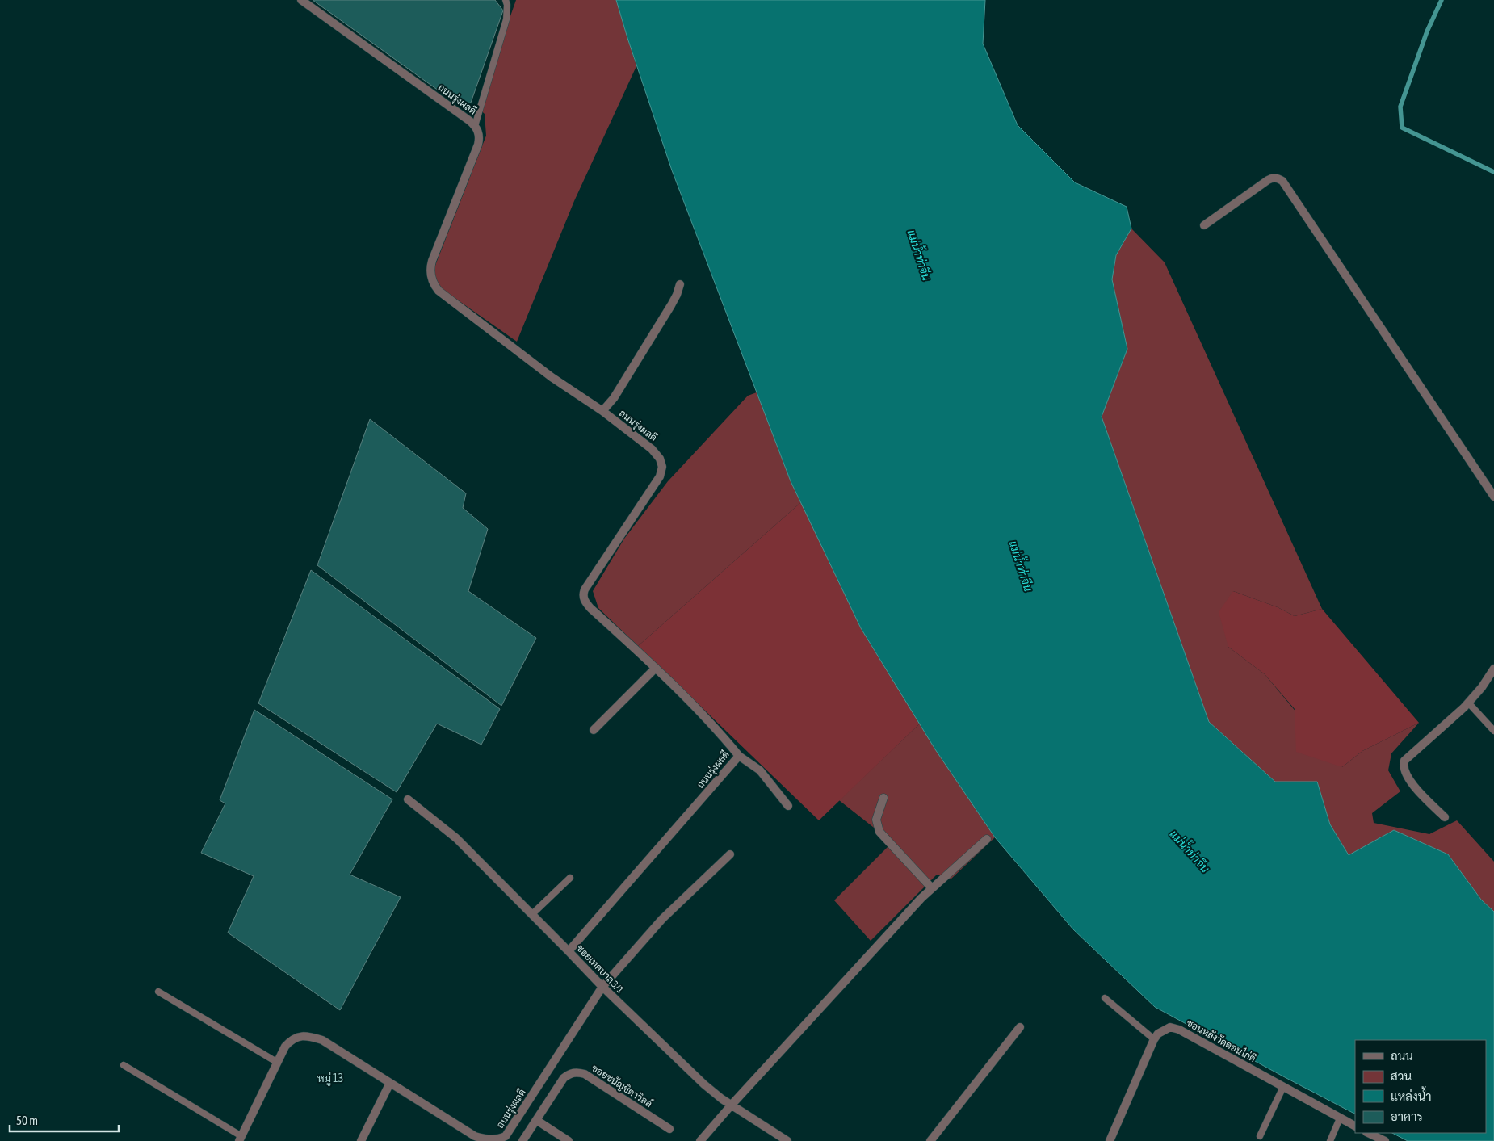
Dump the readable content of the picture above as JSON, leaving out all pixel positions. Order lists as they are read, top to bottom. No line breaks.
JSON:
{"streets":{"street":["ถนนรุ่งผลดี","ซอยเทศบาล 3/1","ซอนหลังวัดดอนไก่ดี","ซอยชนัญชิดาวิลล์"]},"crossings":[["ถนนรุ่งผลดี","ซอยเทศบาล 3/1"]],"districts":["หมู่ 13"],"water":["แม่น้ำท่าจีน"],"legend":["ถนน","สวน","แหล่งน้ำ","อาคาร"],"scale_bar":"50 m"}
